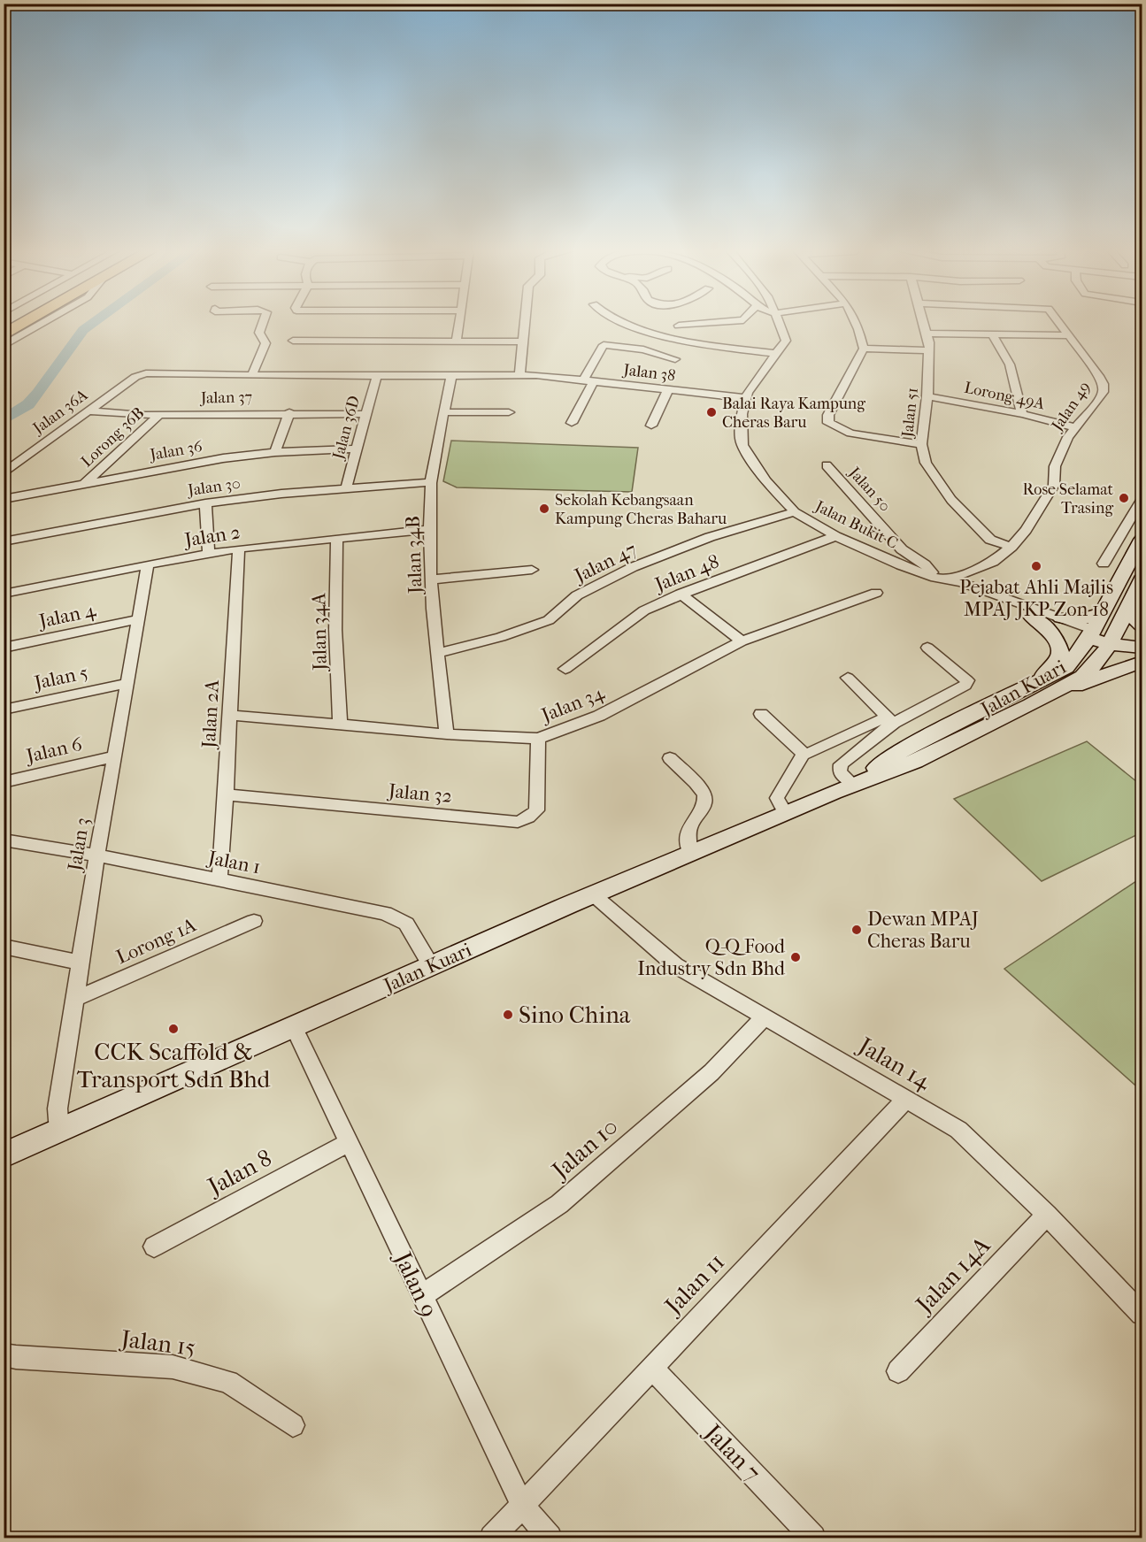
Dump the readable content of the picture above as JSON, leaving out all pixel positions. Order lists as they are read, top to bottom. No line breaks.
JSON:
{"streets":{"street":["Jalan 38","Lorong 49A","Jalan 37","Jalan 49","Jalan 36A","Jalan 51","Jalan 36D","Lorong 36B","Jalan 36","Jalan 30","Jalan 50","Jalan Bukit C","Jalan 2","Jalan 34B","Jalan 47","Jalan 48","Jalan 4","Jalan 34A","Jalan 5","Jalan Kuari","Jalan 34","Jalan 2A","Jalan 6","Jalan 32","Jalan 3","Jalan 1","Lorong 1A","Jalan 14","Jalan 10","Jalan 8","Jalan 14A","Jalan 11","Jalan 9","Jalan 15","Jalan 7"]},"crossings":[["Jalan 38","Jalan 36A"],["Jalan 38","Jalan 36D"],["Jalan 38","Jalan Bukit C"],["Jalan 38","Jalan 34B"],["Lorong 49A","Jalan 49"],["Lorong 49A","Jalan 51"],["Jalan 37","Jalan 36A"],["Jalan 37","Jalan 36D"],["Jalan 37","Lorong 36B"],["Jalan 49","Jalan 51"],["Jalan 49","Jalan 50"],["Jalan 49","Jalan Bukit C"],["Jalan 36D","Jalan 36"],["Jalan 36D","Jalan 30"],["Lorong 36B","Jalan 36"],["Jalan 30","Jalan 34B"],["Jalan 50","Jalan Bukit C"],["Jalan Bukit C","Jalan 47"],["Jalan Bukit C","Jalan 48"],["Jalan Bukit C","Jalan Kuari"],["Jalan 2","Jalan 34B"],["Jalan 2","Jalan 34A"],["Jalan 2","Jalan 2A"],["Jalan 2","Jalan 3"],["Jalan 34B","Jalan 47"],["Jalan 34B","Jalan 34"],["Jalan 4","Jalan 3"],["Jalan 34A","Jalan 34"],["Jalan 5","Jalan 3"],["Jalan Kuari","Jalan 3"],["Jalan Kuari","Jalan 1"],["Jalan Kuari","Jalan 14"],["Jalan Kuari","Jalan 9"],["Jalan 34","Jalan 2A"],["Jalan 34","Jalan 32"],["Jalan 2A","Jalan 32"],["Jalan 2A","Jalan 1"],["Jalan 6","Jalan 3"],["Jalan 3","Jalan 1"],["Jalan 3","Lorong 1A"],["Jalan 14","Jalan 10"],["Jalan 14","Jalan 14A"],["Jalan 14","Jalan 11"],["Jalan 10","Jalan 9"],["Jalan 8","Jalan 9"],["Jalan 11","Jalan 9"],["Jalan 11","Jalan 7"]],"places":["Balai Raya Kampung Cheras Baru","Rose Selamat Trasing","Sekolah Kebangsaan Kampung Cheras Baharu","Pejabat Ahli Majlis MPAJ JKP Zon 18","Dewan MPAJ Cheras Baru","Q-Q Food Industry Sdn Bhd","Sino China","CCK Scaffold & Transport Sdn Bhd"]}
